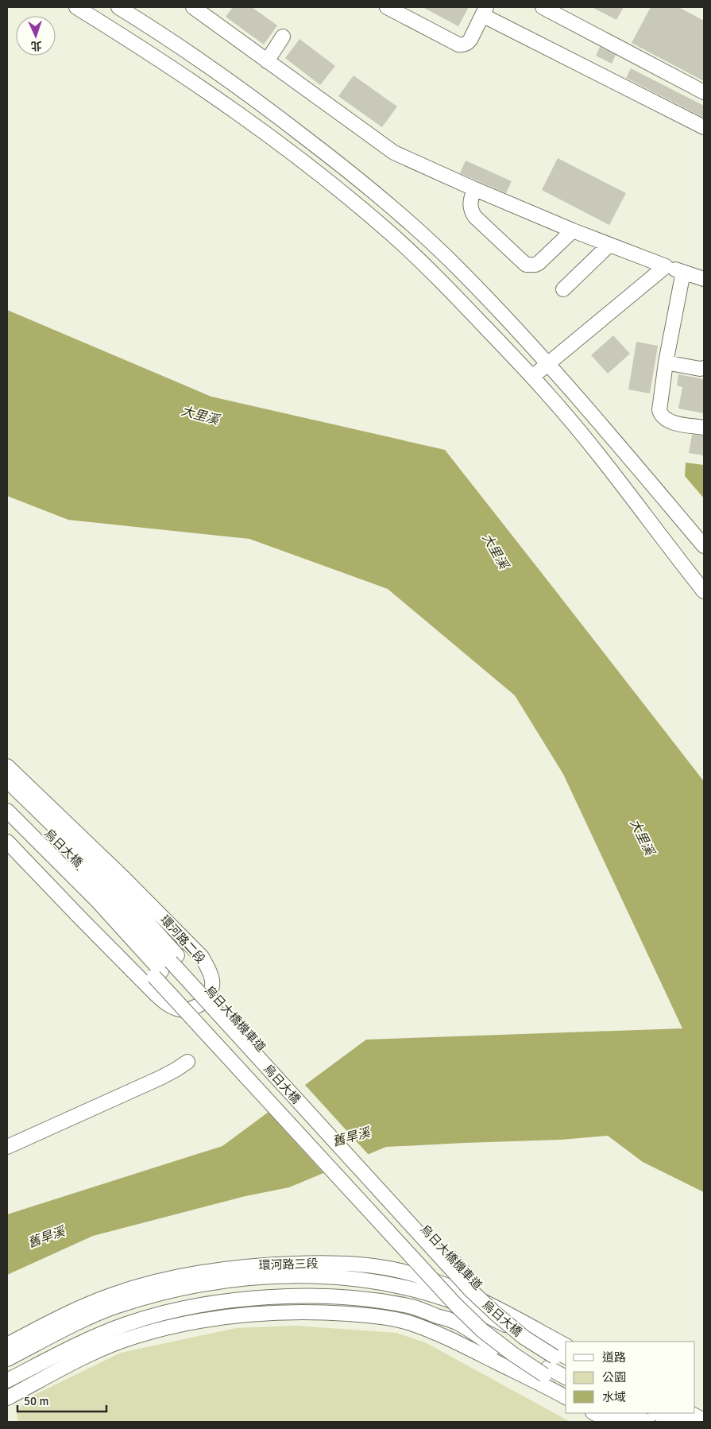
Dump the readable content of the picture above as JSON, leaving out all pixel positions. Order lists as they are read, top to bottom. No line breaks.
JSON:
{"streets":{"street":["烏日大橋","環河路二段","烏日大橋機車道","環河路三段"]},"crossings":[["烏日大橋","烏日大橋機車道"]],"water":["大里溪","舊旱溪"],"legend":["道路","公園","水域"],"scale_bar":"50 m","north":"bottom"}
